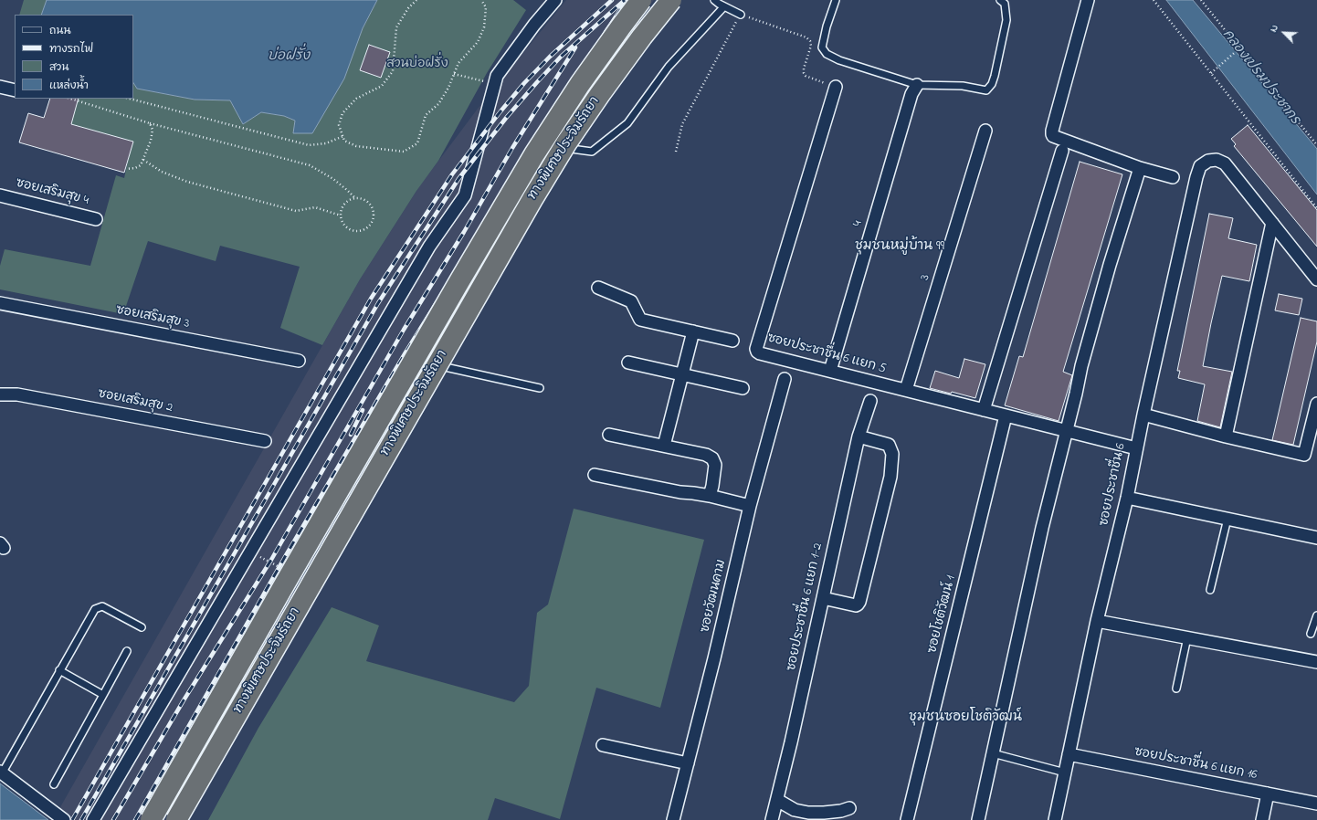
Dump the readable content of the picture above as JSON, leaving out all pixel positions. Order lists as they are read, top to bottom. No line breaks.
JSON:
{"streets":{"highway":["ทางพิเศษประจิมรัถยา"],"street":["ซอยเสริมสุข 4","4","3","ซอยเสริมสุข 3","ซอยประชาชื่น 6 แยก 5","ซอยเสริมสุข 2","ซอยประชาชื่น 6","ซอยวัฒนคาม","ซอยประชาชื่น 6 แยก 1-2","ซอยโชติวัฒน์ 1","ซอยประชาชื่น 6 แยก 16"]},"crossings":[["4","ซอยประชาชื่น 6 แยก 5"],["3","ซอยประชาชื่น 6 แยก 5"],["ซอยประชาชื่น 6 แยก 5","ซอยประชาชื่น 6"],["ซอยประชาชื่น 6 แยก 5","ซอยโชติวัฒน์ 1"],["ซอยประชาชื่น 6","ซอยประชาชื่น 6 แยก 16"]],"districts":["ชุมชนหมู่บ้าน 99","ชุมชนซอยโชติวัฒน์"],"water":["บ่อฝรั่ง","คลองเปรมประชากร"],"parks":["สวนบ่อฝรั่ง"],"legend":["ถนน","ทางรถไฟ","สวน","แหล่งน้ำ"],"north":"top left"}
